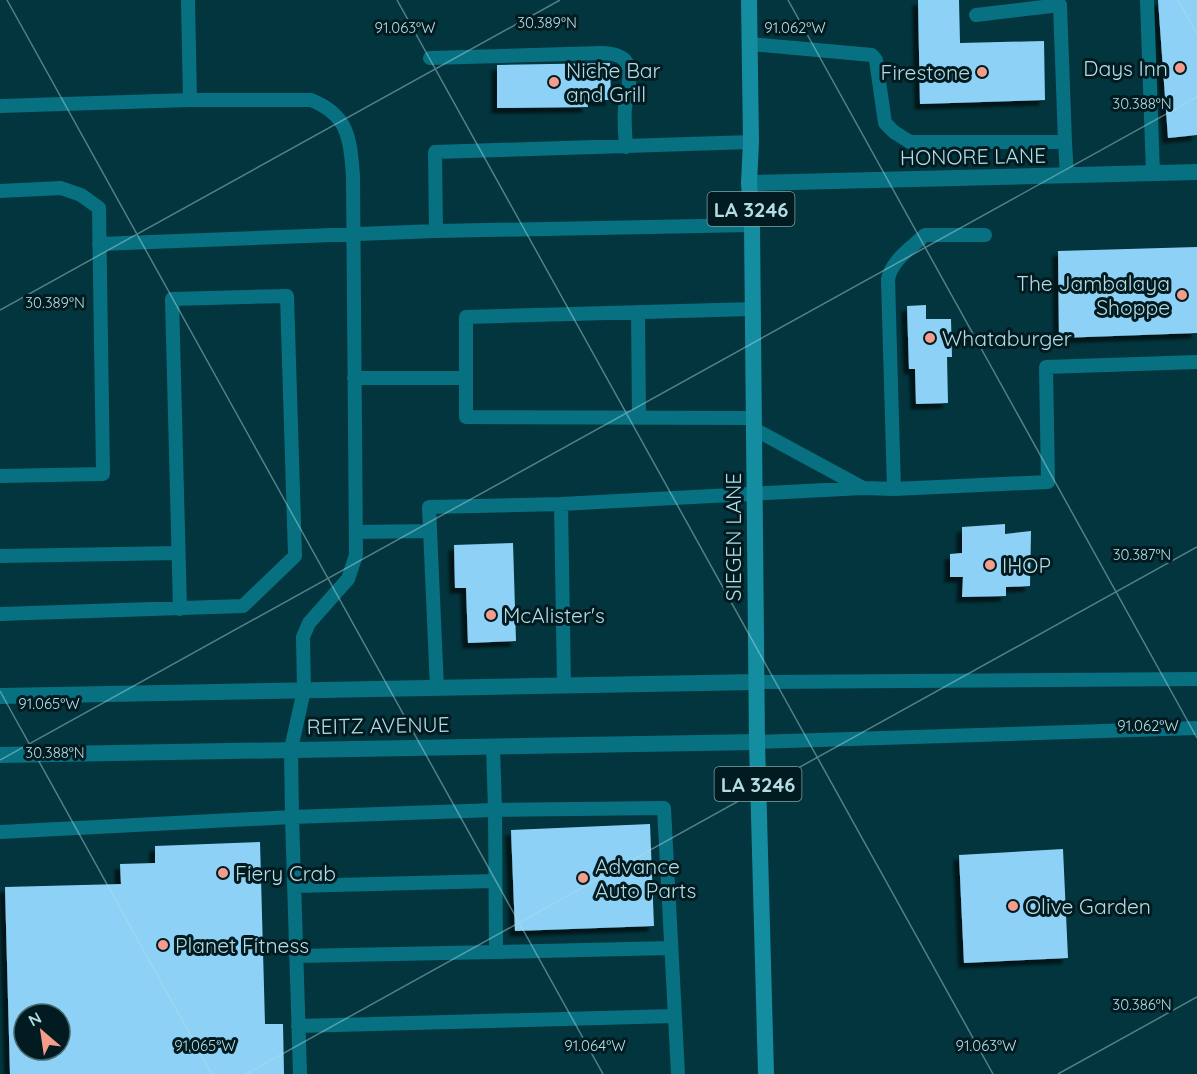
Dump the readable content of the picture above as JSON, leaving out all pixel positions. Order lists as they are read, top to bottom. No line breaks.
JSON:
{"streets":{"main road":["LA 3246","SIEGEN LANE"],"street":["HONORE LANE","REITZ AVENUE"]},"crossings":[["HONORE LANE","SIEGEN LANE"],["SIEGEN LANE","REITZ AVENUE"]],"places":["Days Inn","Firestone","Niche Bar and Grill","The Jambalaya Shoppe","Whataburger","IHOP","McAlister's","Fiery Crab","Advance Auto Parts","Olive Garden","Planet Fitness"],"north":"top left","coordinates":["30.389°N","91.063°W","91.062°W","30.388°N","30.387°N","91.065°W","30.386°N","91.064°W"]}
